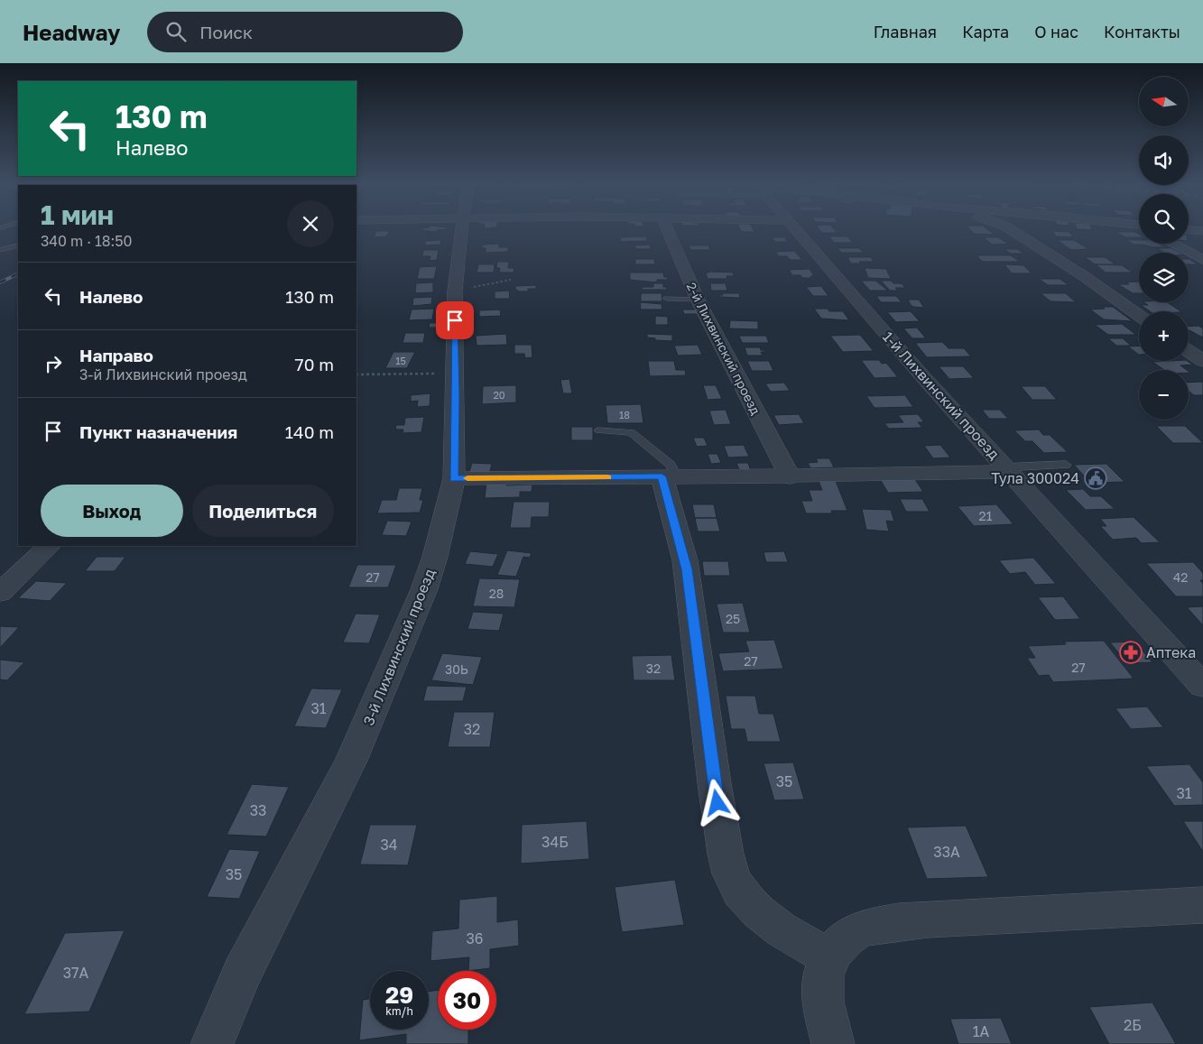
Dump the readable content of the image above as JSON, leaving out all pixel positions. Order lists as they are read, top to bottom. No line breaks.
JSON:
{"streets":{"street":["2-й Лихвинский проезд","1-й Лихвинский проезд","3-й Лихвинский проезд"]},"places":{"public building":["Тула 300024"],"pharmacy":["Аптека"]},"house_numbers":["15","20","18","21","27","42","28","25","27","27","32","30Ь","31","32","35","31","33","34Б","34","33А","35","36","37А","2Б","1А"],"north":"left","page":{"header":"Headway","search":"Поиск","nav":["Главная","Карта","О нас","Контакты"],"map_buttons":["+","−"],"turn":["130 m","Налево"],"heading":["1 мин","340 m · 18:50"],"list":[{"name":"Налево","value":"130 m"},{"name":"Направо","note":"3-й Лихвинский проезд","value":"70 m"},{"name":"Пункт назначения","value":"140 m"}],"buttons":["Выход","Поделиться"],"speed":"29 km/h","limit":"30"}}
